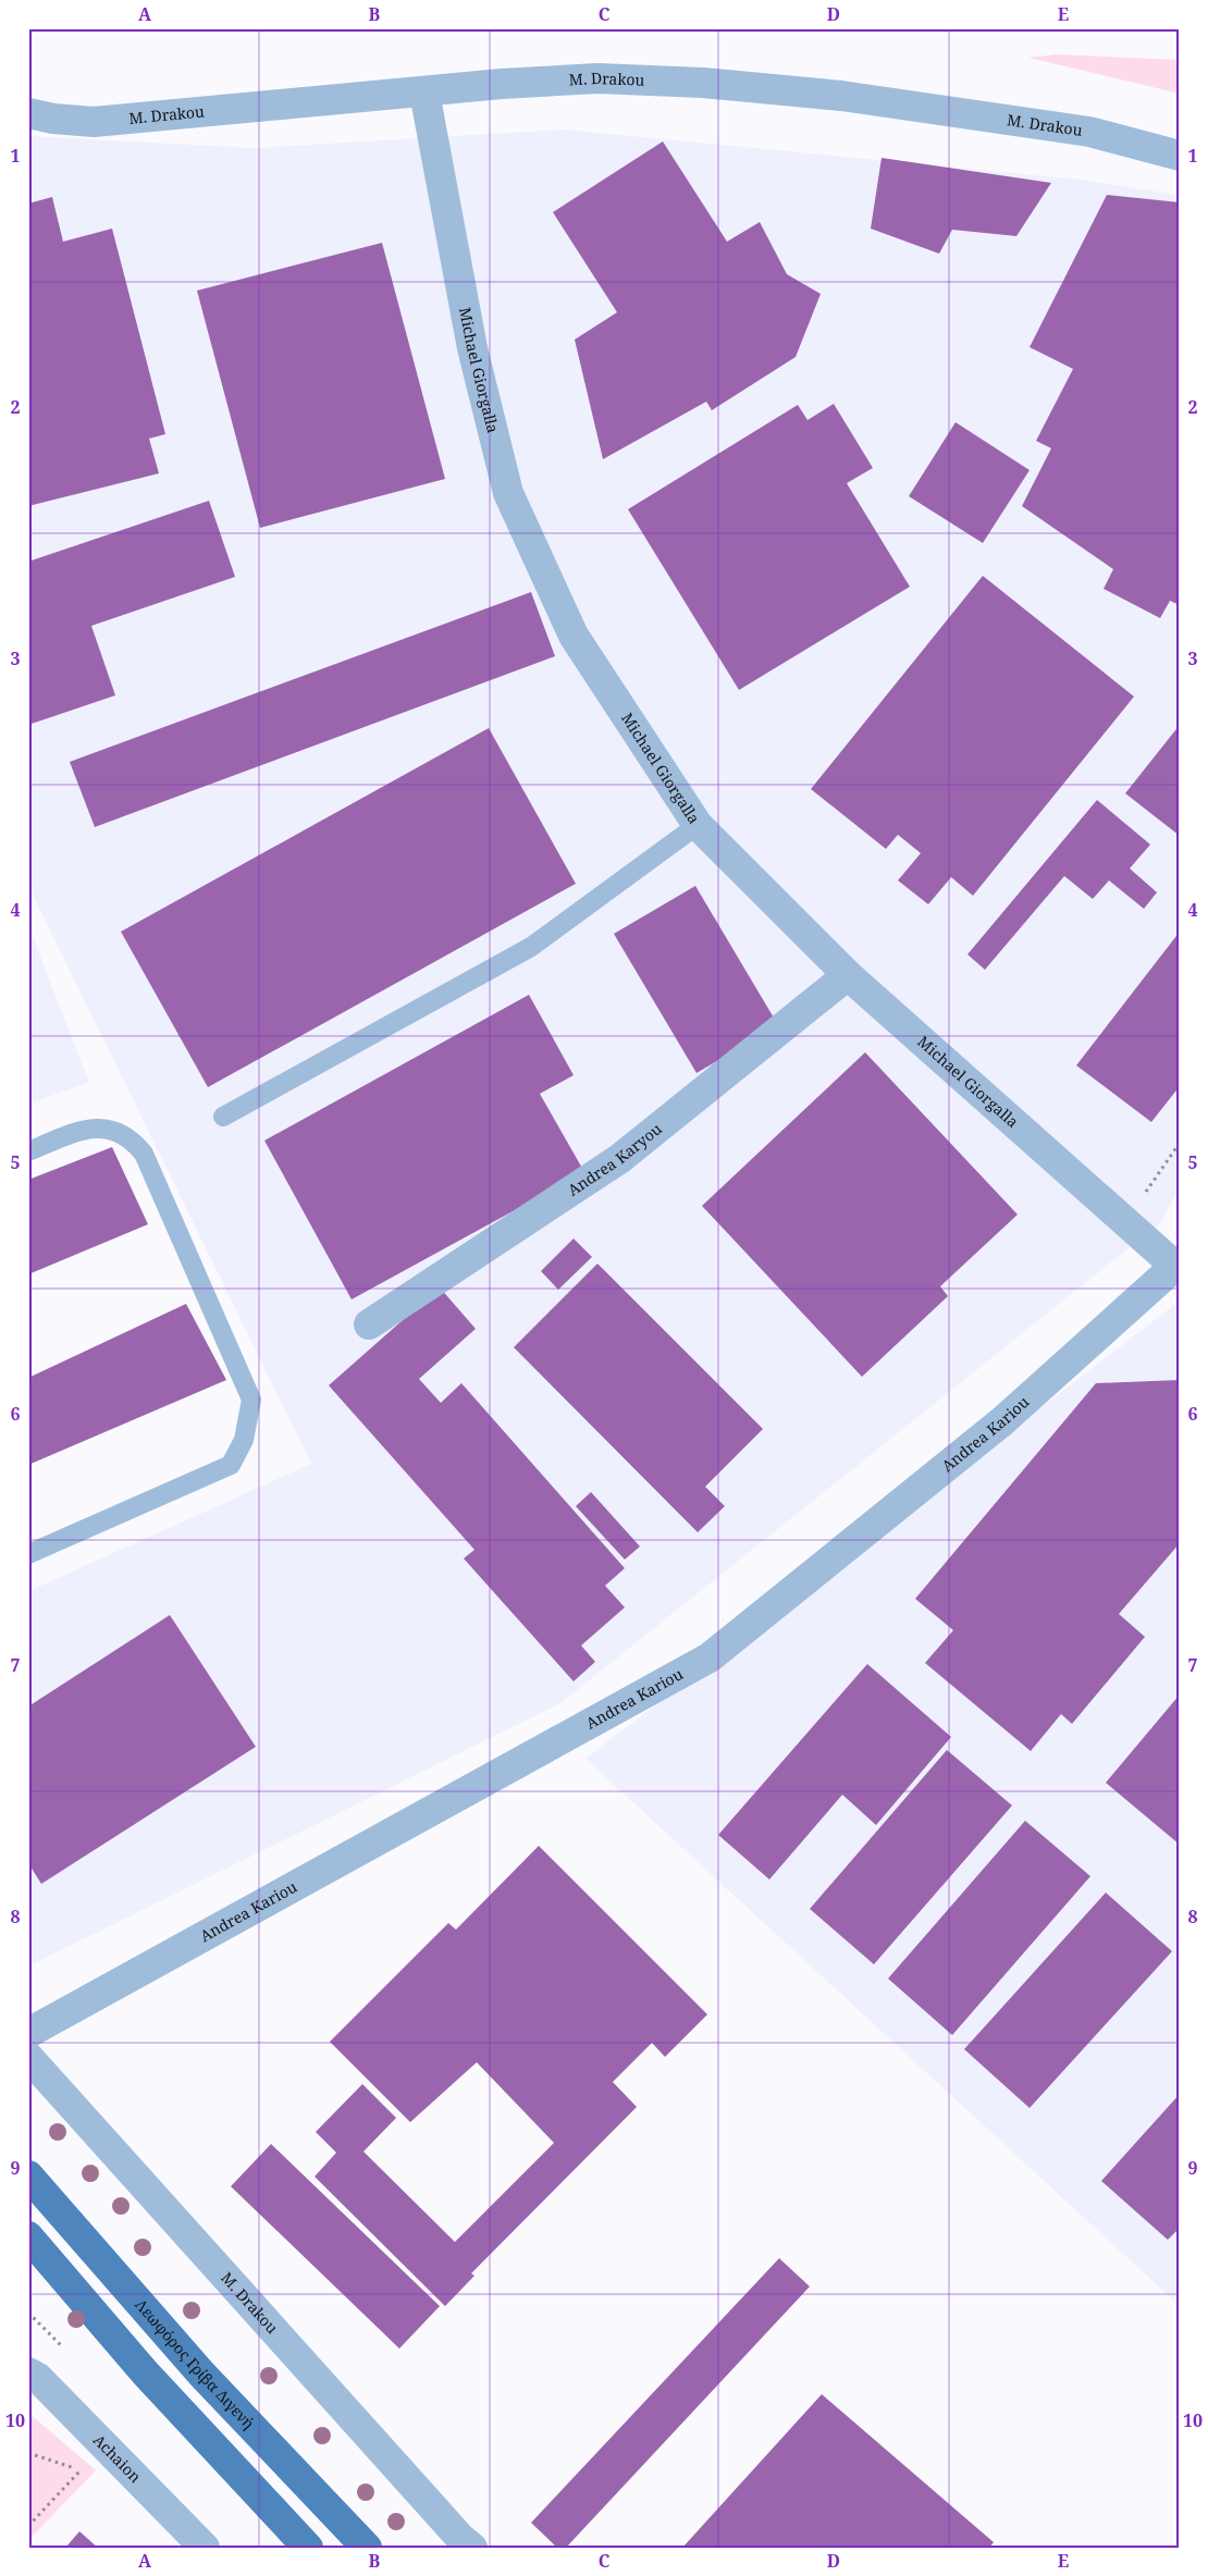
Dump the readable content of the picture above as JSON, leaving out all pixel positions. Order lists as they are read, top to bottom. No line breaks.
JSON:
{"streets":{"main road":["Λεωφόρος Γρίβα Διγενή"],"street":["M. Drakou","Michael Giorgalla","Andrea Karyou","Andrea Kariou","Achaion"]},"crossings":[["M. Drakou","Michael Giorgalla"],["Michael Giorgalla","Andrea Karyou"],["Michael Giorgalla","Andrea Kariou"]],"grid":{"columns":["A","B","C","D","E"],"rows":["1","2","3","4","5","6","7","8","9","10"]}}
